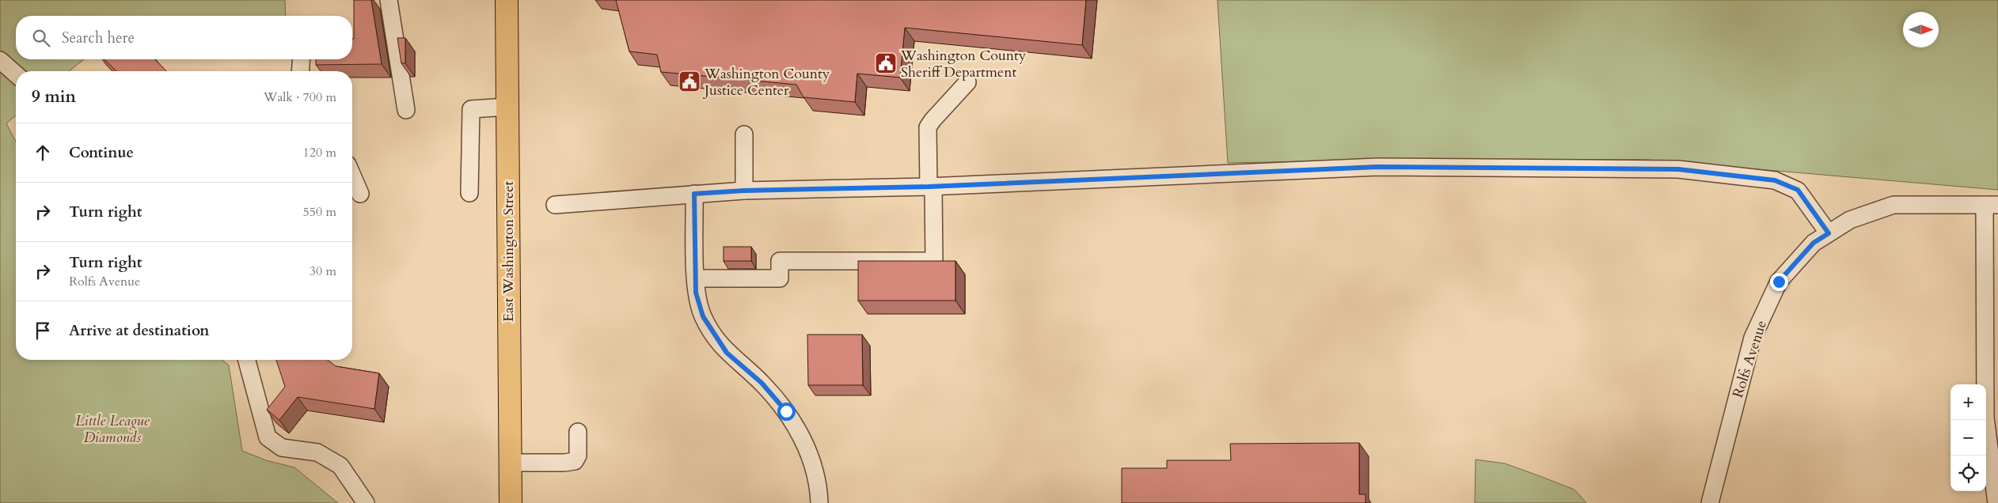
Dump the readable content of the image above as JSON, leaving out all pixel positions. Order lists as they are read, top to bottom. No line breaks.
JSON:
{"streets":{"main road":["East Washington Street"],"street":["Rolfs Avenue"]},"parks":["Little League Diamonds"],"places":{"public building":["Washington County Sheriff Department","Washington County Justice Center"]},"north":"right","page":{"search":"Search here","heading":["9 min","Walk · 700 m"],"list":[["Continue","120 m"],["Turn right","550 m"],["Turn right","Rolfs Avenue","30 m"],"Arrive at destination"],"map_buttons":["+","−"]}}
